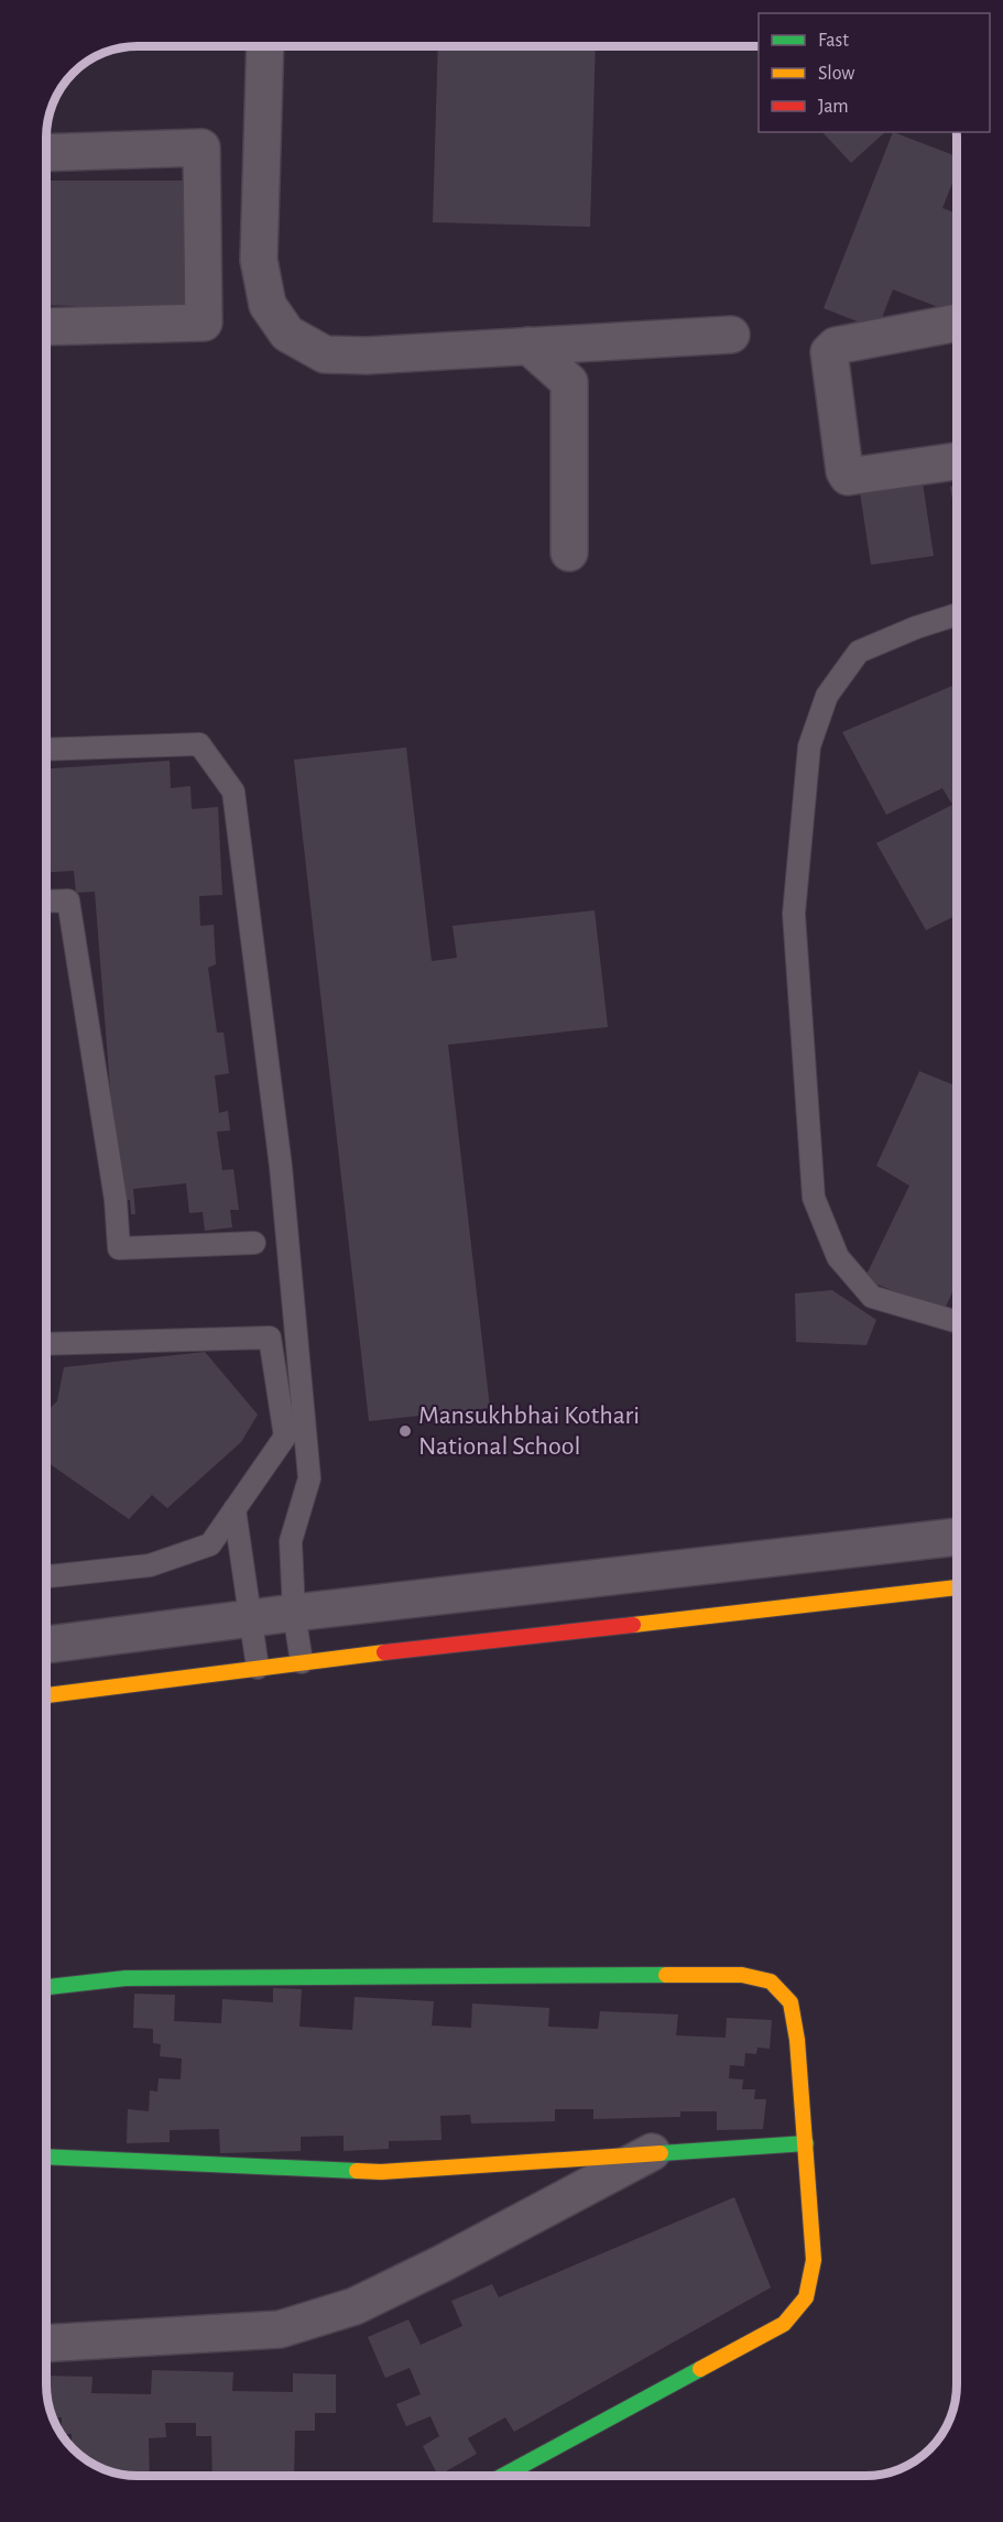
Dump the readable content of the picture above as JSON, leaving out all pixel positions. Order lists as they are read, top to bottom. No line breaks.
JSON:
{"places":["Mansukhbhai Kothari National School"],"legend":["Fast","Slow","Jam"]}
